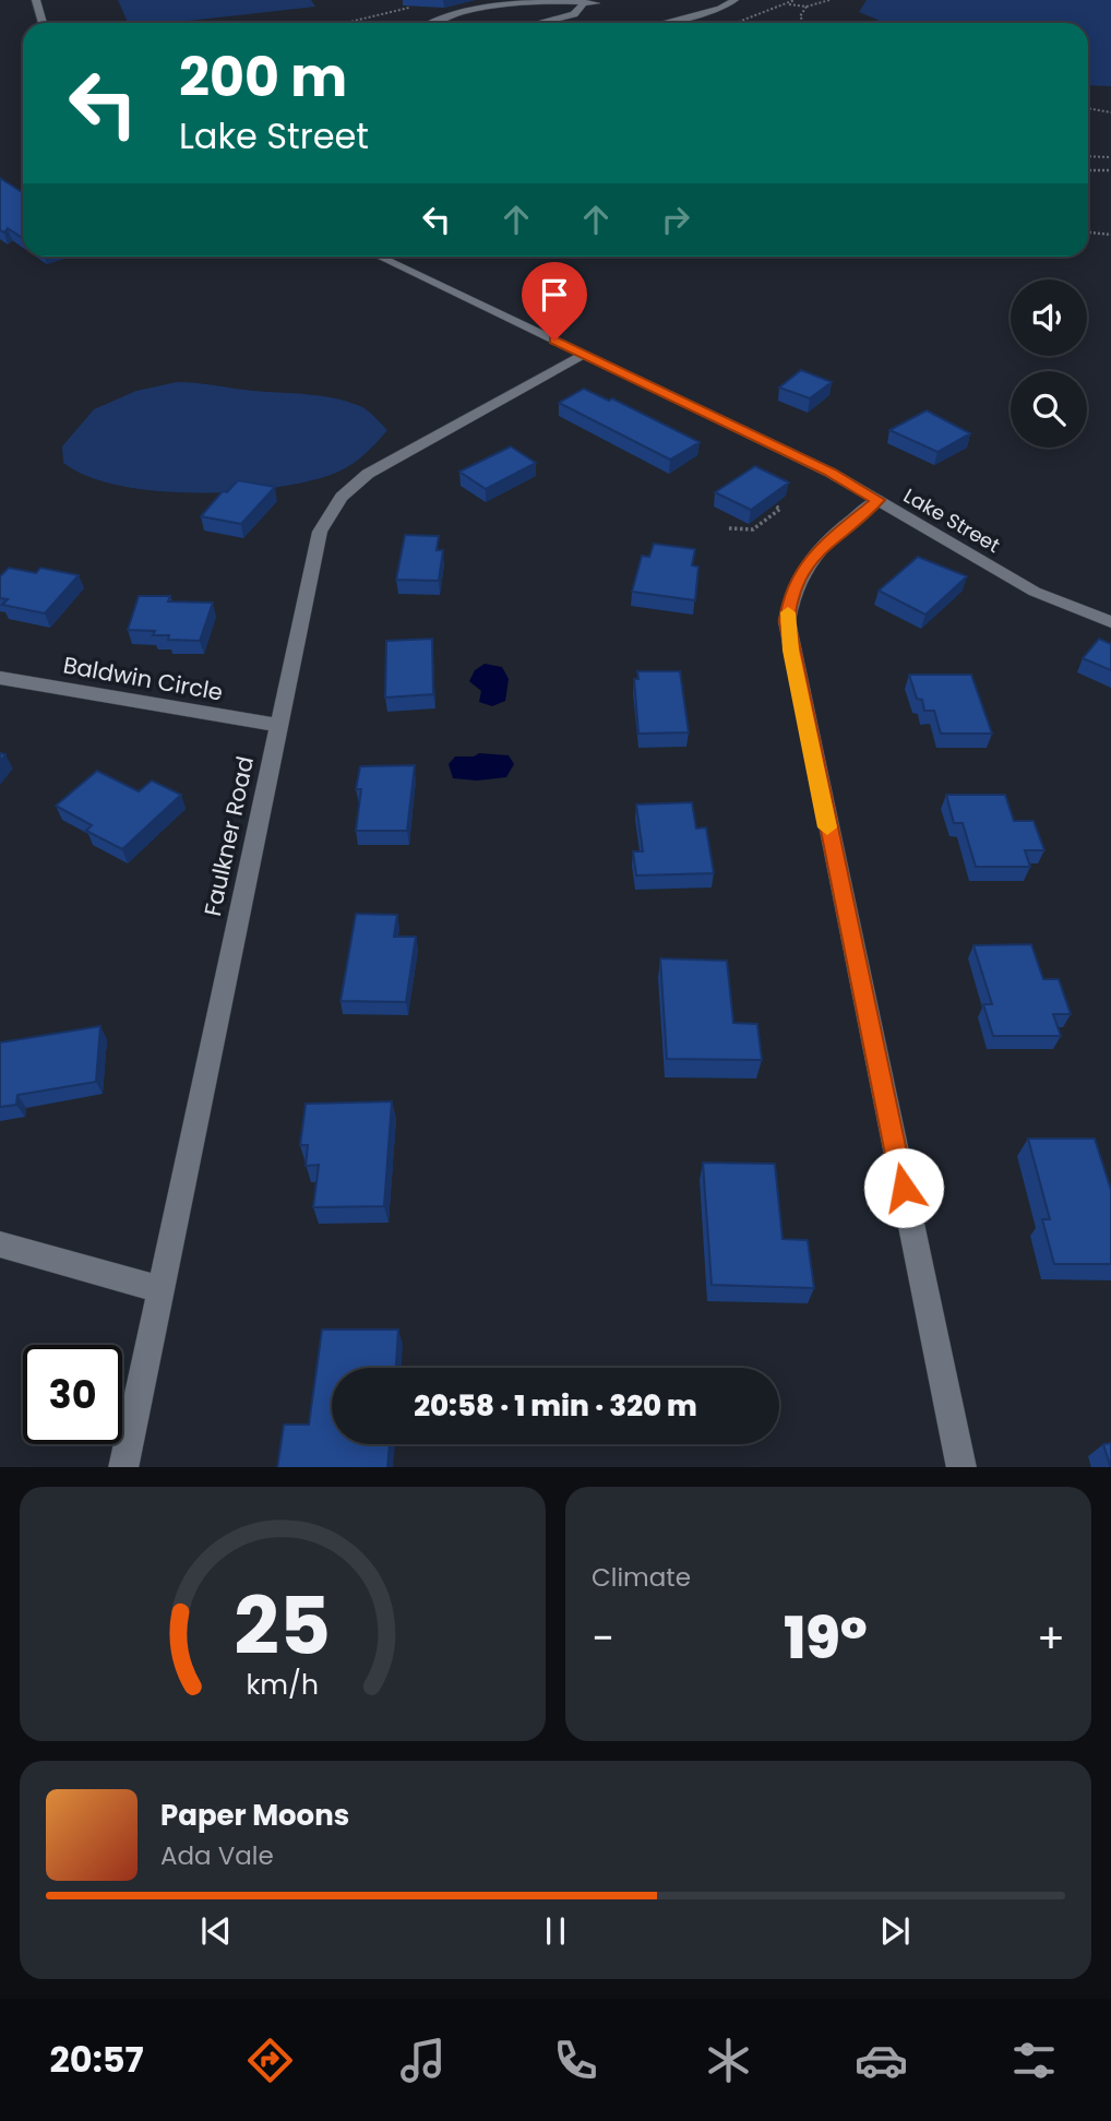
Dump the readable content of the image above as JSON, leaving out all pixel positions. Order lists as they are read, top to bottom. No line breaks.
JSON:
{"streets":{"street":["Lake Street","Baldwin Circle","Faulkner Road"]},"crossings":[["Lake Street","Faulkner Road"],["Baldwin Circle","Faulkner Road"]],"page":{"turn":["200 m","Lake Street"],"limit":"30","trip":"20:58 · 1 min · 320 m","tile":"Climate","heat":["−","19°","+"],"song":["Paper Moons","Ada Vale"],"tabs":"20:57","gauge":["25","km/h"]}}
